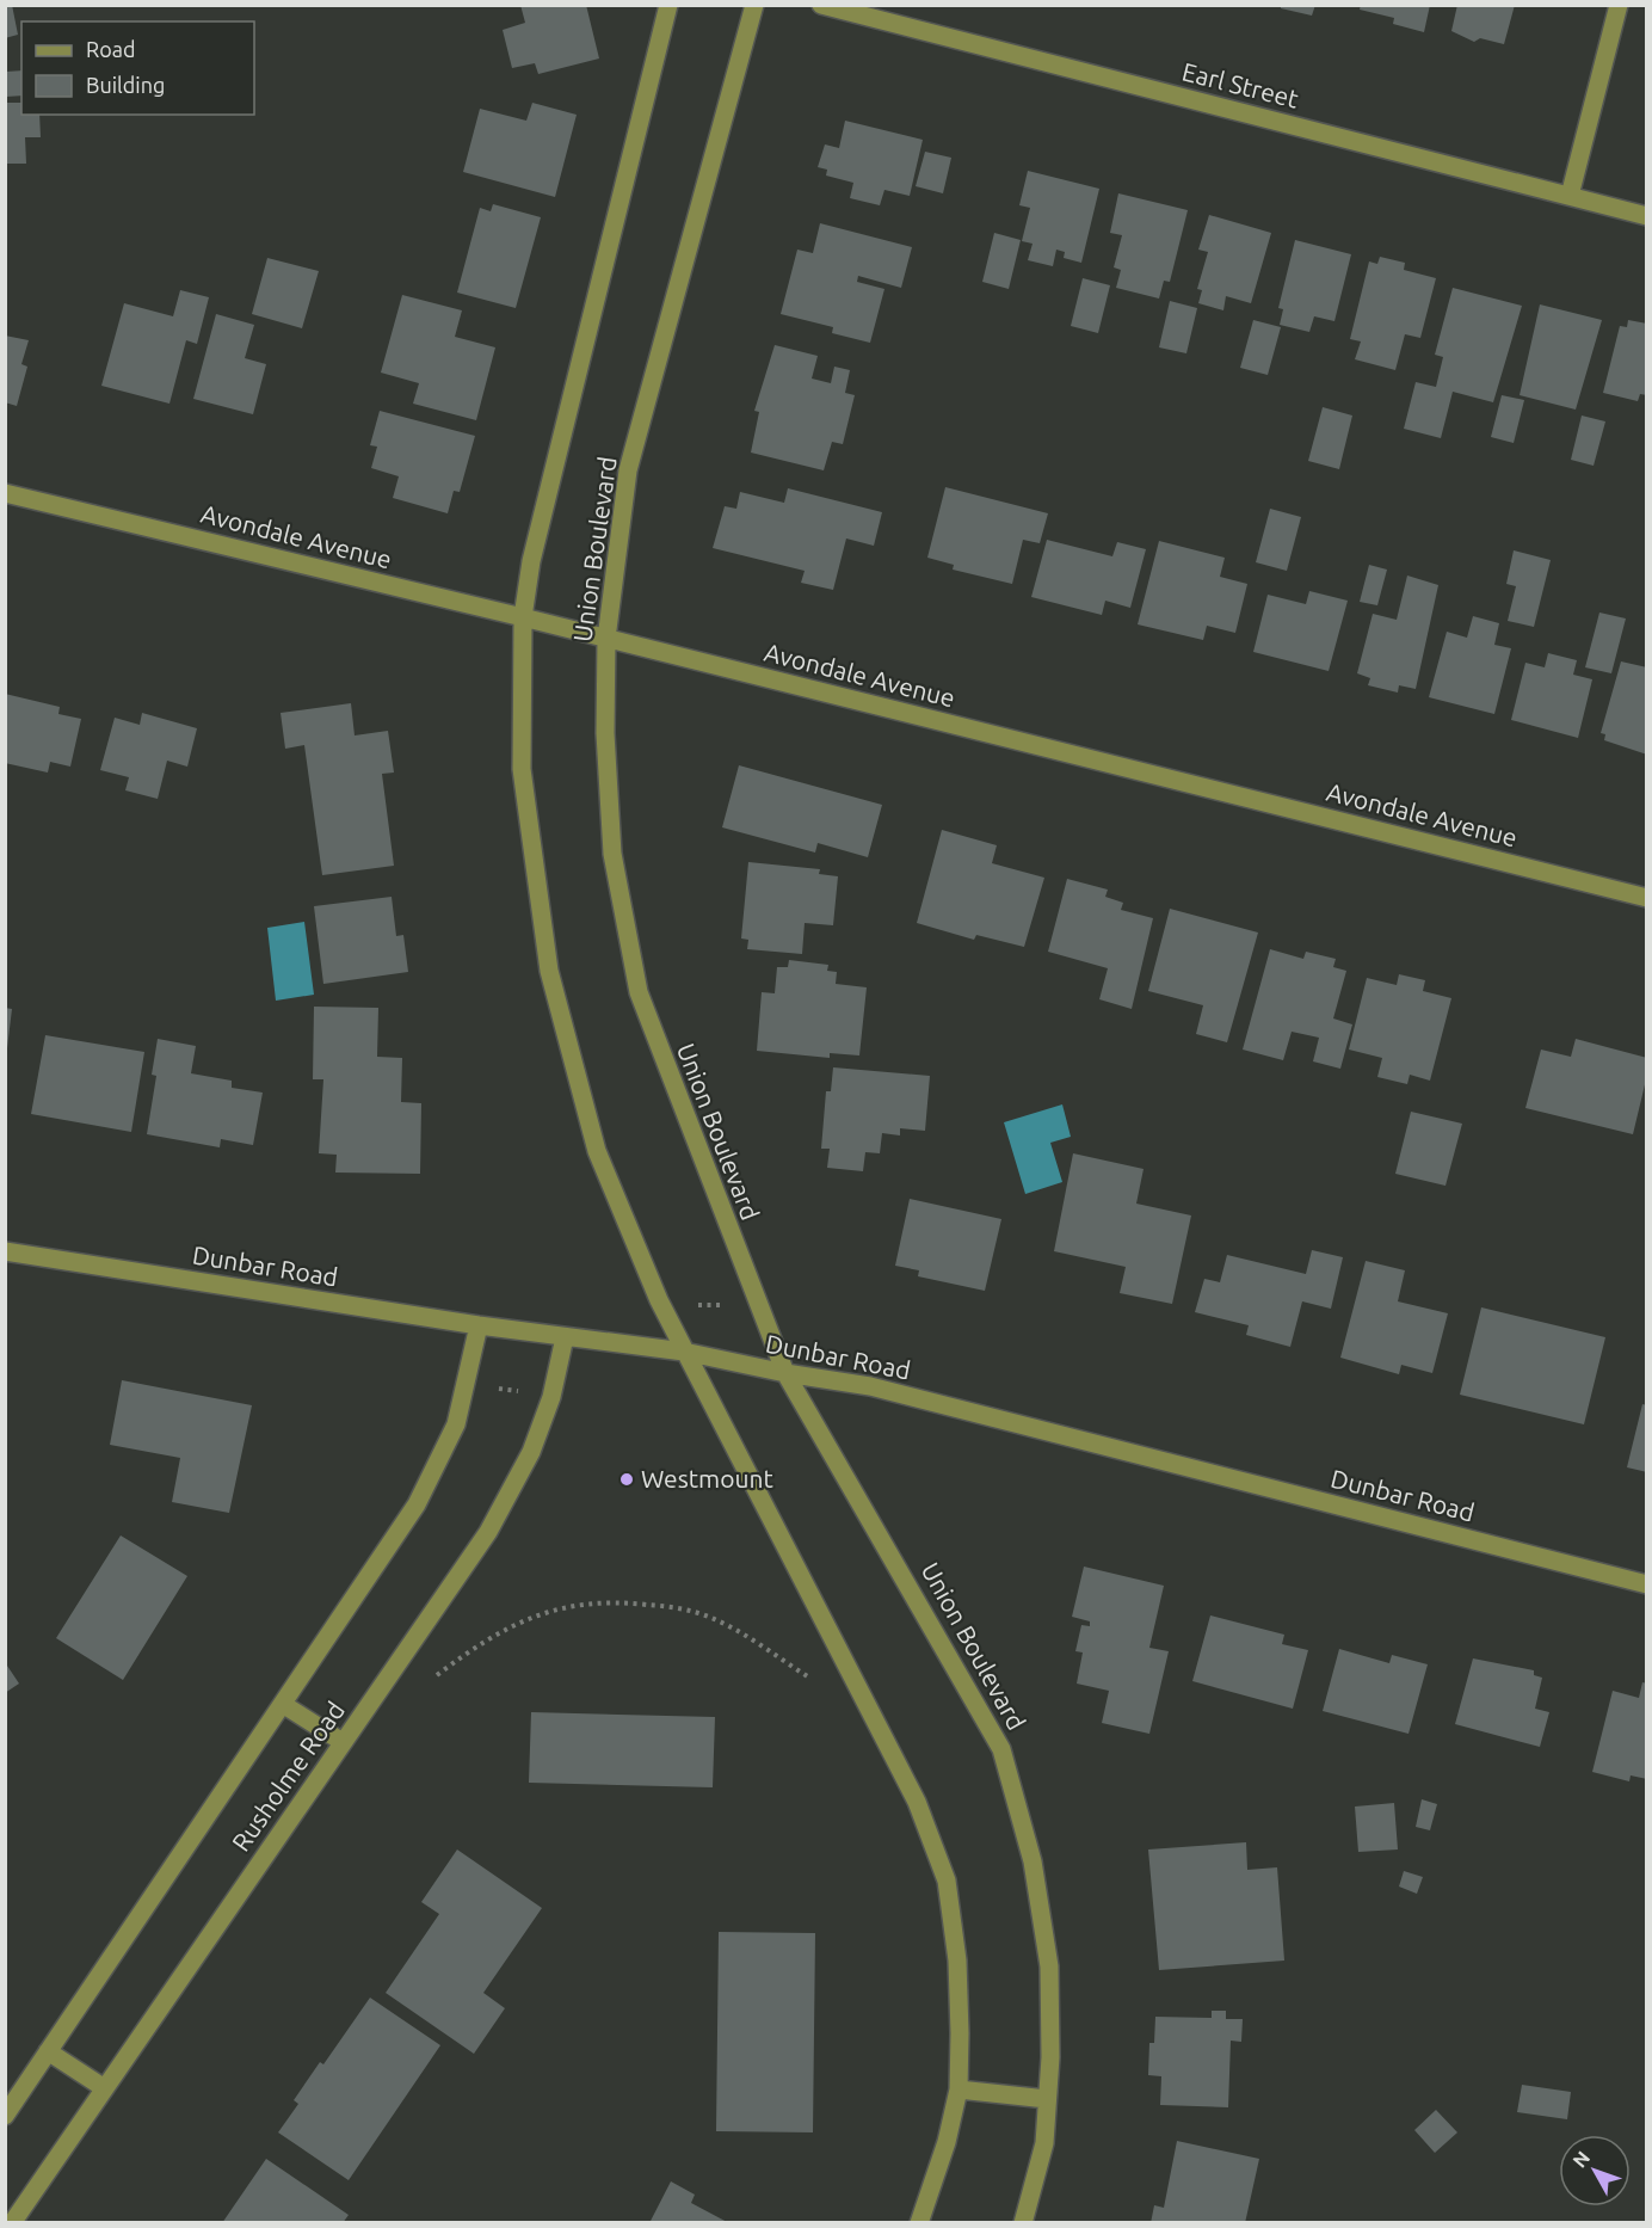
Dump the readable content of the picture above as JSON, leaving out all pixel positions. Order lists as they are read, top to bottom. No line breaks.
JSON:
{"streets":{"street":["Earl Street","Avondale Avenue","Union Boulevard","Dunbar Road","Rusholme Road"]},"crossings":[["Avondale Avenue","Union Boulevard"],["Union Boulevard","Dunbar Road"],["Dunbar Road","Rusholme Road"]],"places":["Westmount"],"legend":["Road","Building"],"north":"top left"}
